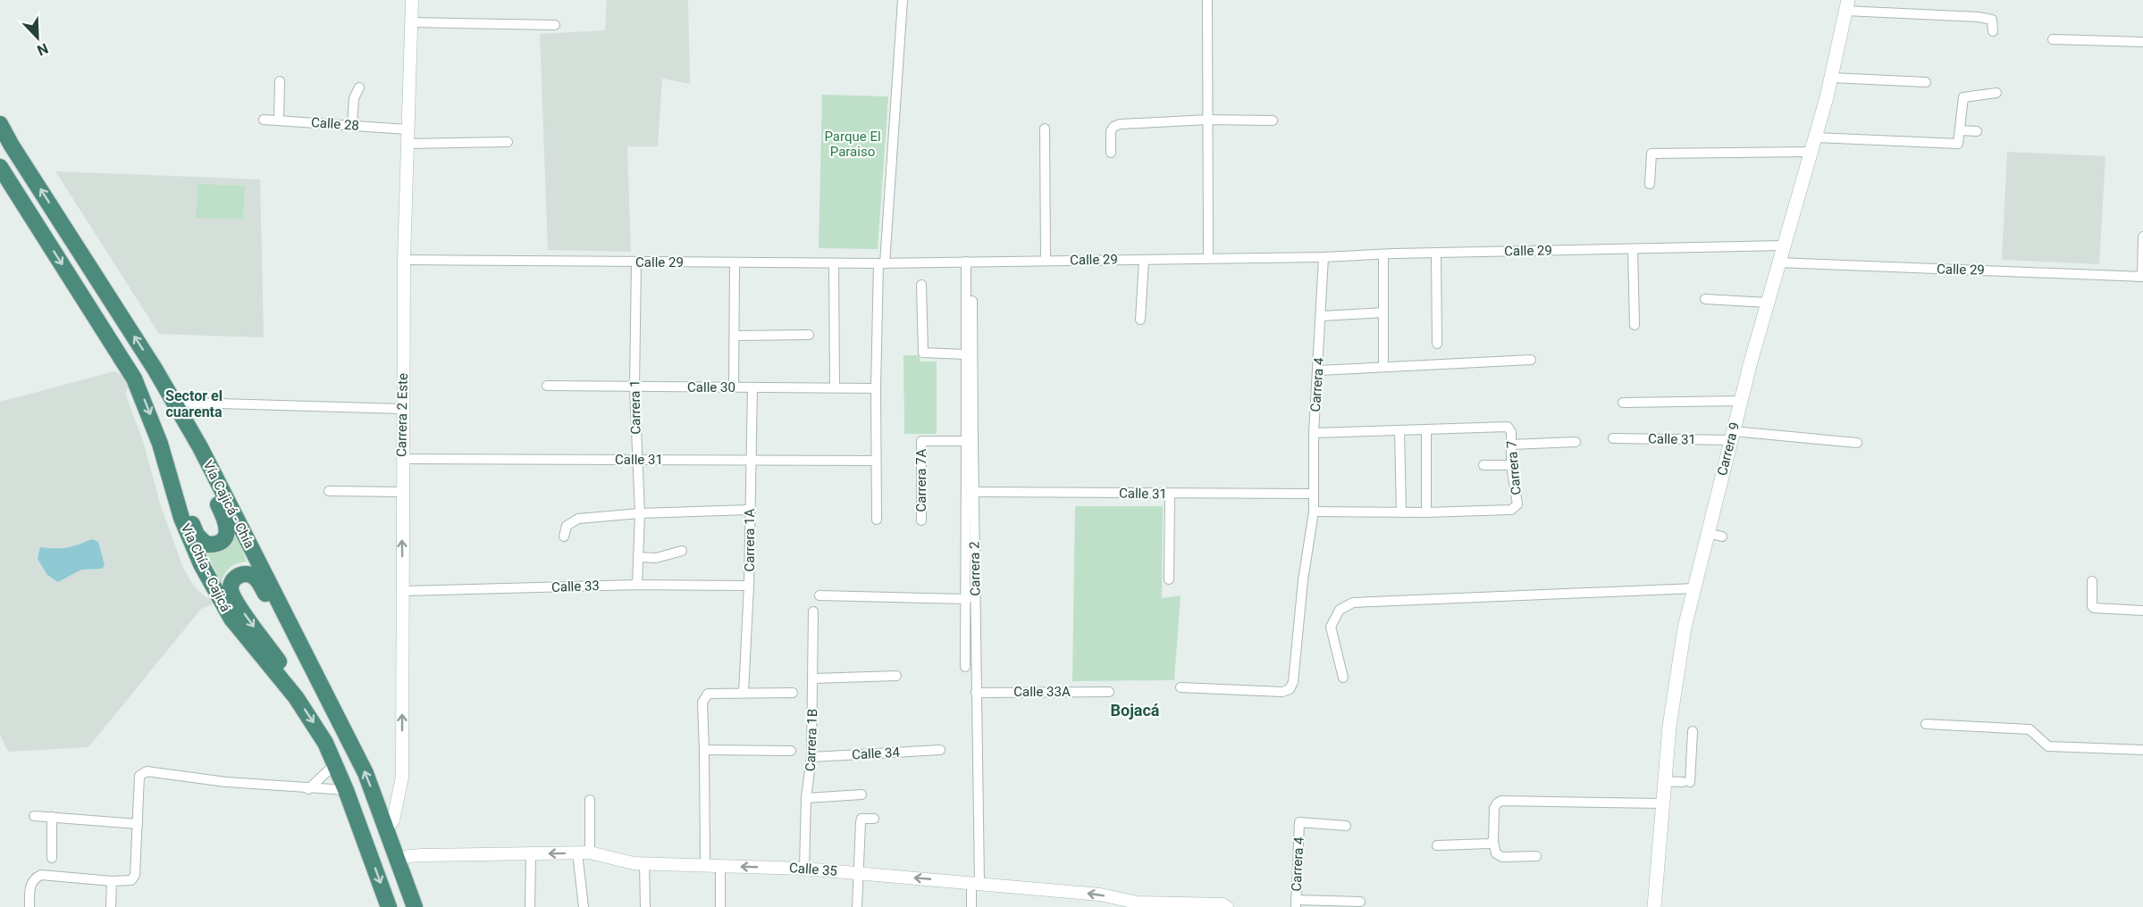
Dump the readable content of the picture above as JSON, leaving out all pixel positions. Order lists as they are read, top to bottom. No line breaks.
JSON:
{"streets":{"highway":["Vía Cajicá - Chía","Vía Chía - Cajicá"],"main road":["Carrera 9"],"street":["Calle 28","Calle 29","Carrera 4","Calle 30","Carrera 1","Carrera 2 Este","Calle 31","Carrera 7","Carrera 7A","Carrera 1A","Carrera 2","Calle 33","Calle 33A","Carrera 1B","Calle 34","Calle 35"]},"crossings":[["Calle 28","Carrera 2 Este"],["Calle 29","Carrera 4"],["Calle 29","Carrera 1"],["Calle 29","Carrera 2 Este"],["Calle 29","Carrera 9"],["Carrera 4","Calle 31"],["Calle 30","Carrera 1"],["Calle 30","Carrera 1A"],["Carrera 1","Calle 31"],["Carrera 1","Calle 33"],["Carrera 2 Este","Calle 31"],["Carrera 2 Este","Vía Cajicá - Chía"],["Carrera 2 Este","Calle 33"],["Calle 31","Carrera 9"],["Calle 31","Carrera 1A"],["Calle 31","Carrera 2"],["Carrera 7A","Carrera 2"],["Vía Cajicá - Chía","Calle 35"],["Carrera 1A","Calle 33"],["Carrera 2","Calle 33A"],["Carrera 2","Calle 35"],["Carrera 1B","Calle 34"],["Carrera 1B","Calle 35"]],"one_way":["Carrera 2 Este","Vía Cajicá - Chía","Vía Chía - Cajicá","Calle 35"],"districts":["Sector el cuarenta","Bojacá"],"parks":["Parque El Paraiso"],"north":"bottom right"}
